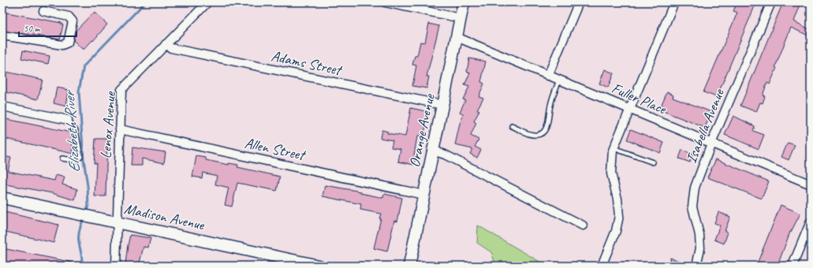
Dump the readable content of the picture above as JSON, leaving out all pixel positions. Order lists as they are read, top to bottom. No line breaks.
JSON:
{"streets":{"street":["Adams Street","Fuller Place","Lenox Avenue","Isabella Avenue","Orange Avenue","Allen Street","Madison Avenue"]},"crossings":[["Adams Street","Lenox Avenue"],["Adams Street","Orange Avenue"],["Fuller Place","Isabella Avenue"],["Fuller Place","Orange Avenue"],["Lenox Avenue","Allen Street"],["Lenox Avenue","Madison Avenue"],["Orange Avenue","Allen Street"]],"water":["Elizabeth River"],"scale_bar":"50 m"}
